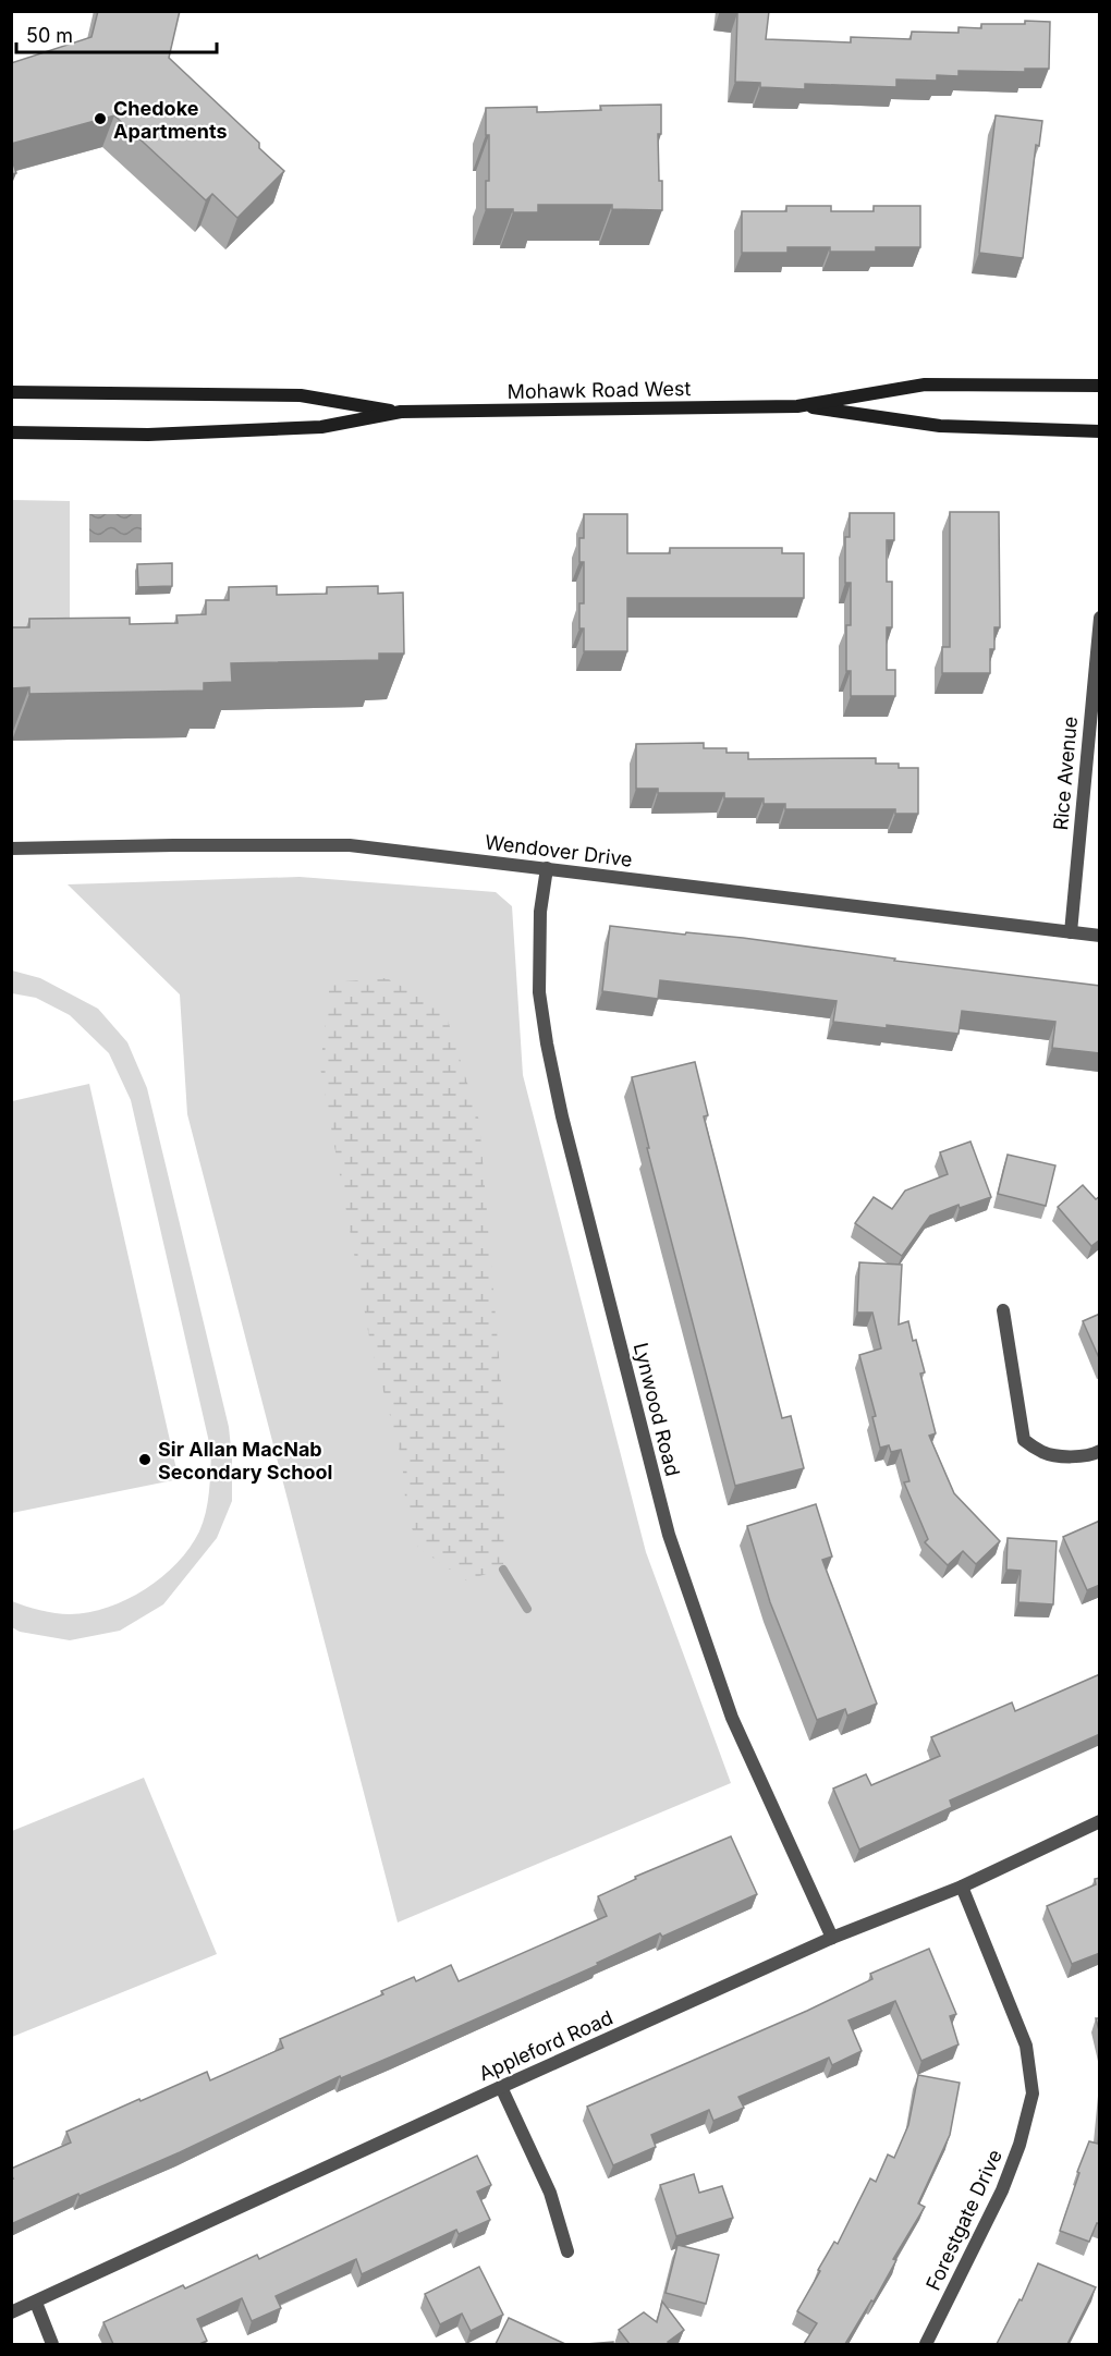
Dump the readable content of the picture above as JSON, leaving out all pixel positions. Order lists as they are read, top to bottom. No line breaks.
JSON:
{"streets":{"main road":["Mohawk Road West"],"street":["Rice Avenue","Wendover Drive","Lynwood Road","Appleford Road","Forestgate Drive"]},"crossings":[["Rice Avenue","Wendover Drive"],["Wendover Drive","Lynwood Road"],["Lynwood Road","Appleford Road"],["Appleford Road","Forestgate Drive"]],"places":["Chedoke Apartments","Sir Allan MacNab Secondary School"],"scale_bar":"50 m"}
